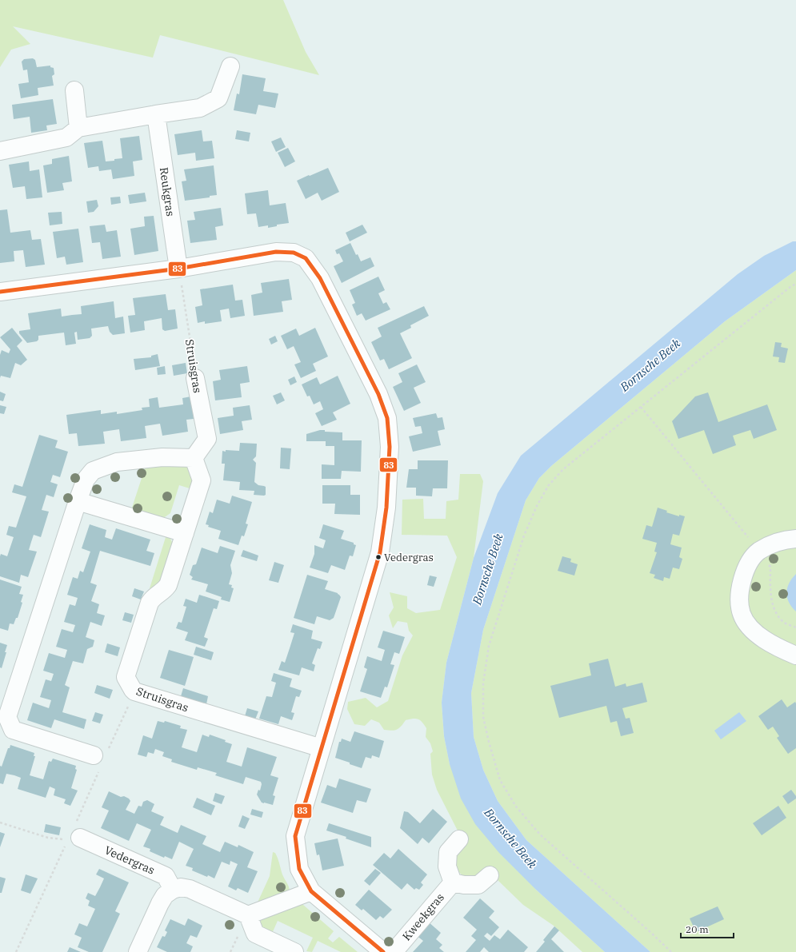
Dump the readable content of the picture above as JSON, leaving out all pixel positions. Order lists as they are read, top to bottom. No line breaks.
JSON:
{"streets":{"street":["Reukgras","Struisgras","Vedergras","Kweekgras"]},"crossings":[["Reukgras","Struisgras"]],"water":["Bornsche Beek"],"places":["Vedergras"],"lines":["transit line 83"],"scale_bar":"20 m"}
